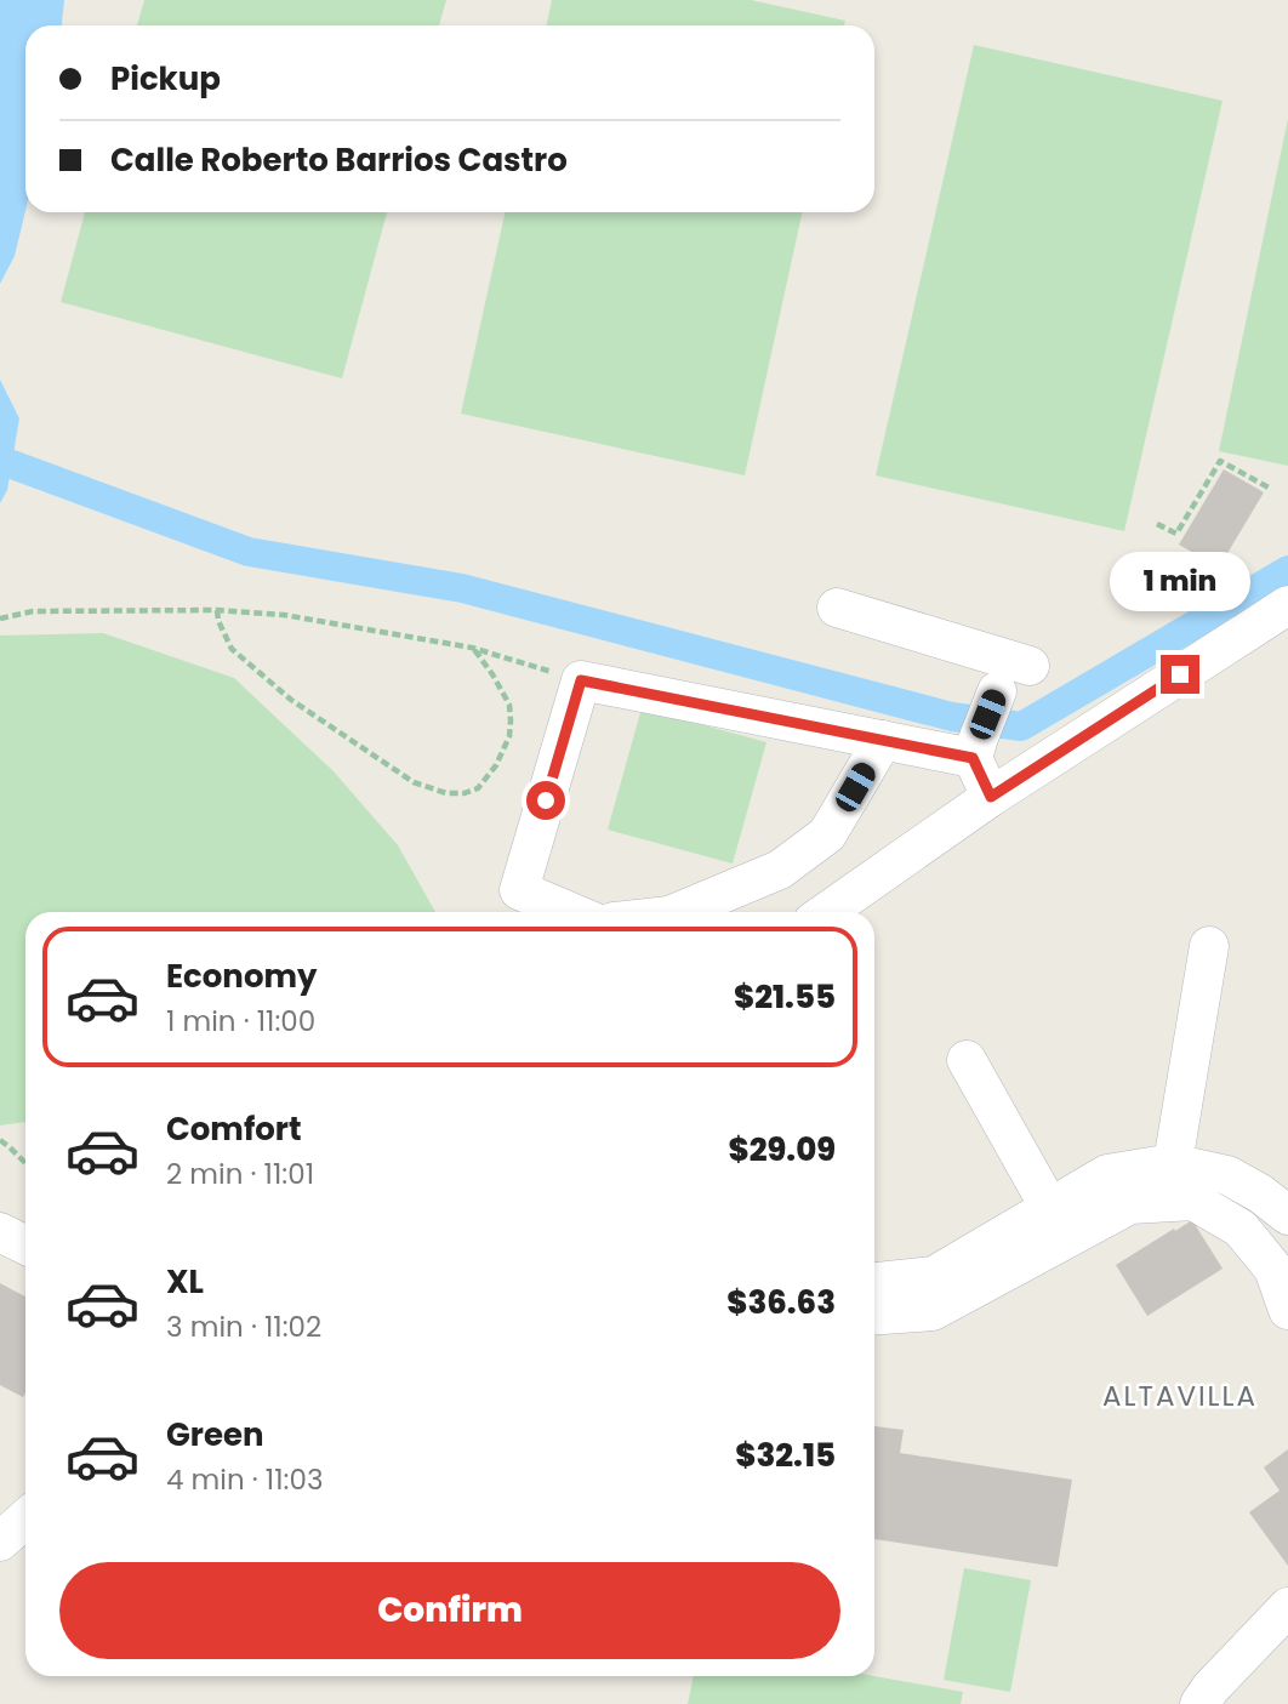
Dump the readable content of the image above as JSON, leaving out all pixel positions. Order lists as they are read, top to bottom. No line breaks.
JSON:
{"districts":["ALTAVILLA"],"page":{"banner":["Pickup","Calle Roberto Barrios Castro"],"bubble":"1 min","list":[{"name":"Economy","note":"1 min · 11:00","value":"$21.55"},{"name":"Comfort","note":"2 min · 11:01","value":"$29.09"},{"name":"XL","note":"3 min · 11:02","value":"$36.63"},{"name":"Green","note":"4 min · 11:03","value":"$32.15"}],"buttons":"Confirm"}}
